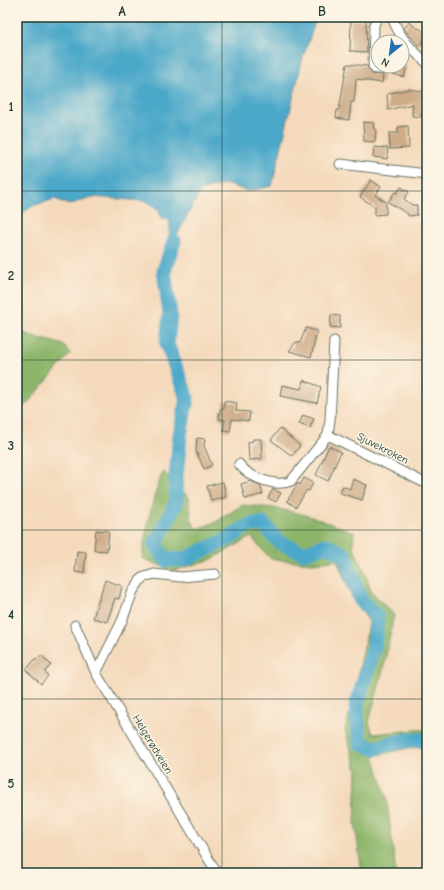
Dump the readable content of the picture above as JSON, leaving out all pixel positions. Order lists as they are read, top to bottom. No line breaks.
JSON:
{"streets":{"street":["Sjuvekroken","Helgerødveien"]},"north":"bottom left","grid":{"columns":["A","B"],"rows":["1","2","3","4","5"]}}
